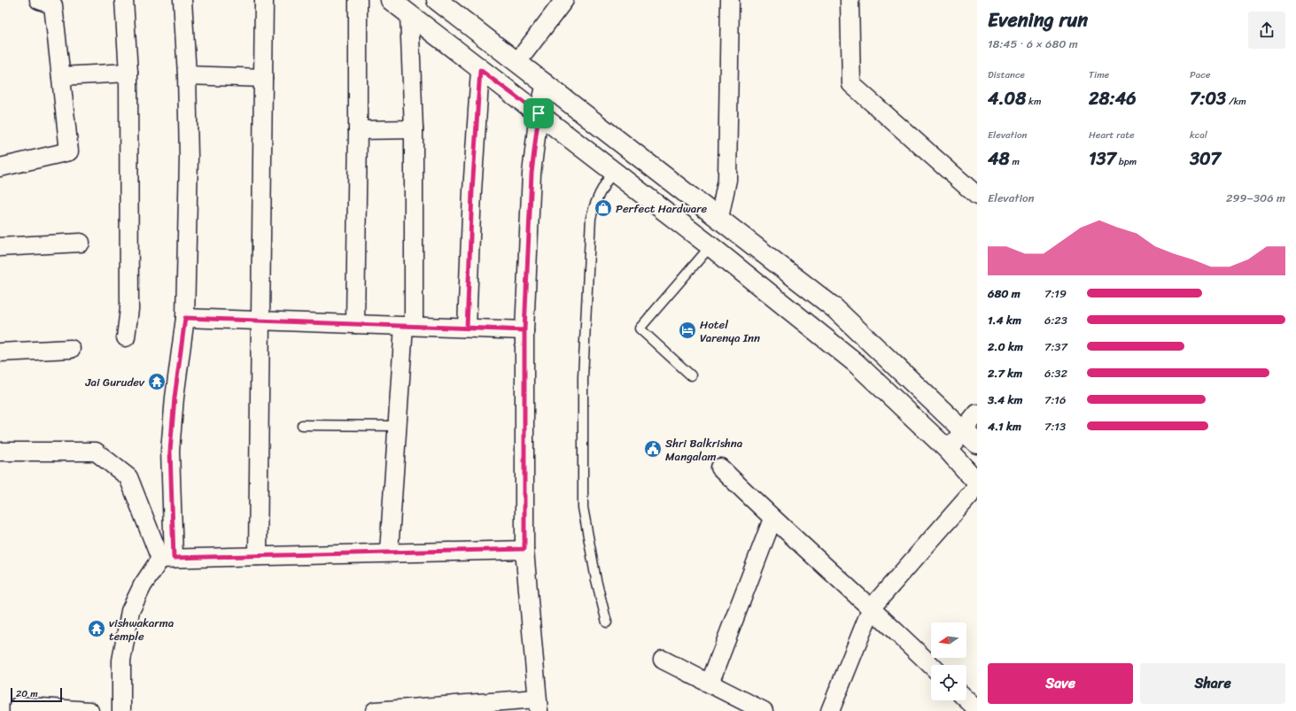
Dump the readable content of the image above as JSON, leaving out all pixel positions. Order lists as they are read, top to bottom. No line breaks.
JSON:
{"places":{"shop":["Perfect Hardware"],"hotel":["Hotel Varenya Inn"],"temple":["Jai Gurudev","vishwakarma temple"],"public building":["Shri Balkrishna Mangalam"]},"scale_bar":"20 m","north":"left","page":{"heading":["Evening run","18:45 · 6 × 680 m"],"stats":[["Distance","4.08 km"],["Time","28:46"],["Pace","7:03 /km"],["Elevation","48 m"],["Heart rate","137 bpm"],["kcal","307"]],"chart":["Elevation","299–306 m"],"list":[{"name":"680 m","note":"7:19"},{"name":"1.4 km","note":"6:23"},{"name":"2.0 km","note":"7:37"},{"name":"2.7 km","note":"6:32"},{"name":"3.4 km","note":"7:16"},{"name":"4.1 km","note":"7:13"}],"buttons":["Save","Share"],"scale":"20 m"}}
